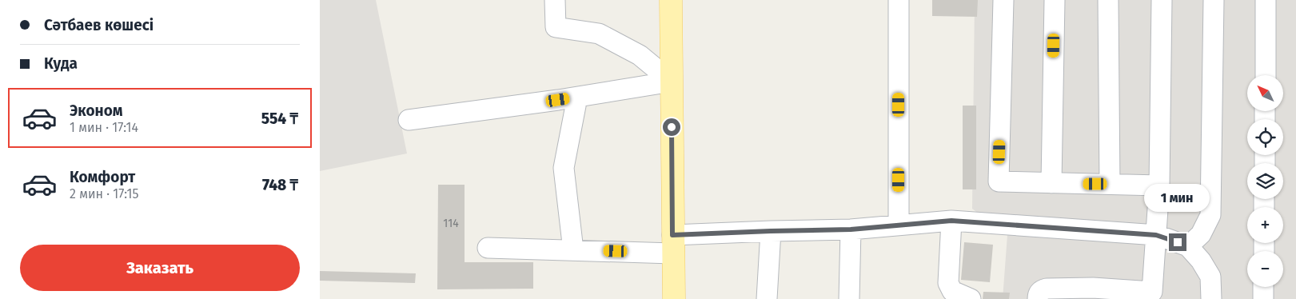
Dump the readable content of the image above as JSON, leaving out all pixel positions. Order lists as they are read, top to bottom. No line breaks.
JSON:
{"house_numbers":["114"],"north":"top left","page":{"banner":["Сәтбаев көшесі","Куда"],"map_buttons":["+","−"],"list":[{"name":"Эконом","note":"1 мин · 17:14","value":"554 ₸"},{"name":"Комфорт","note":"2 мин · 17:15","value":"748 ₸"}],"bubble":"1 мин","buttons":"Заказать"}}
